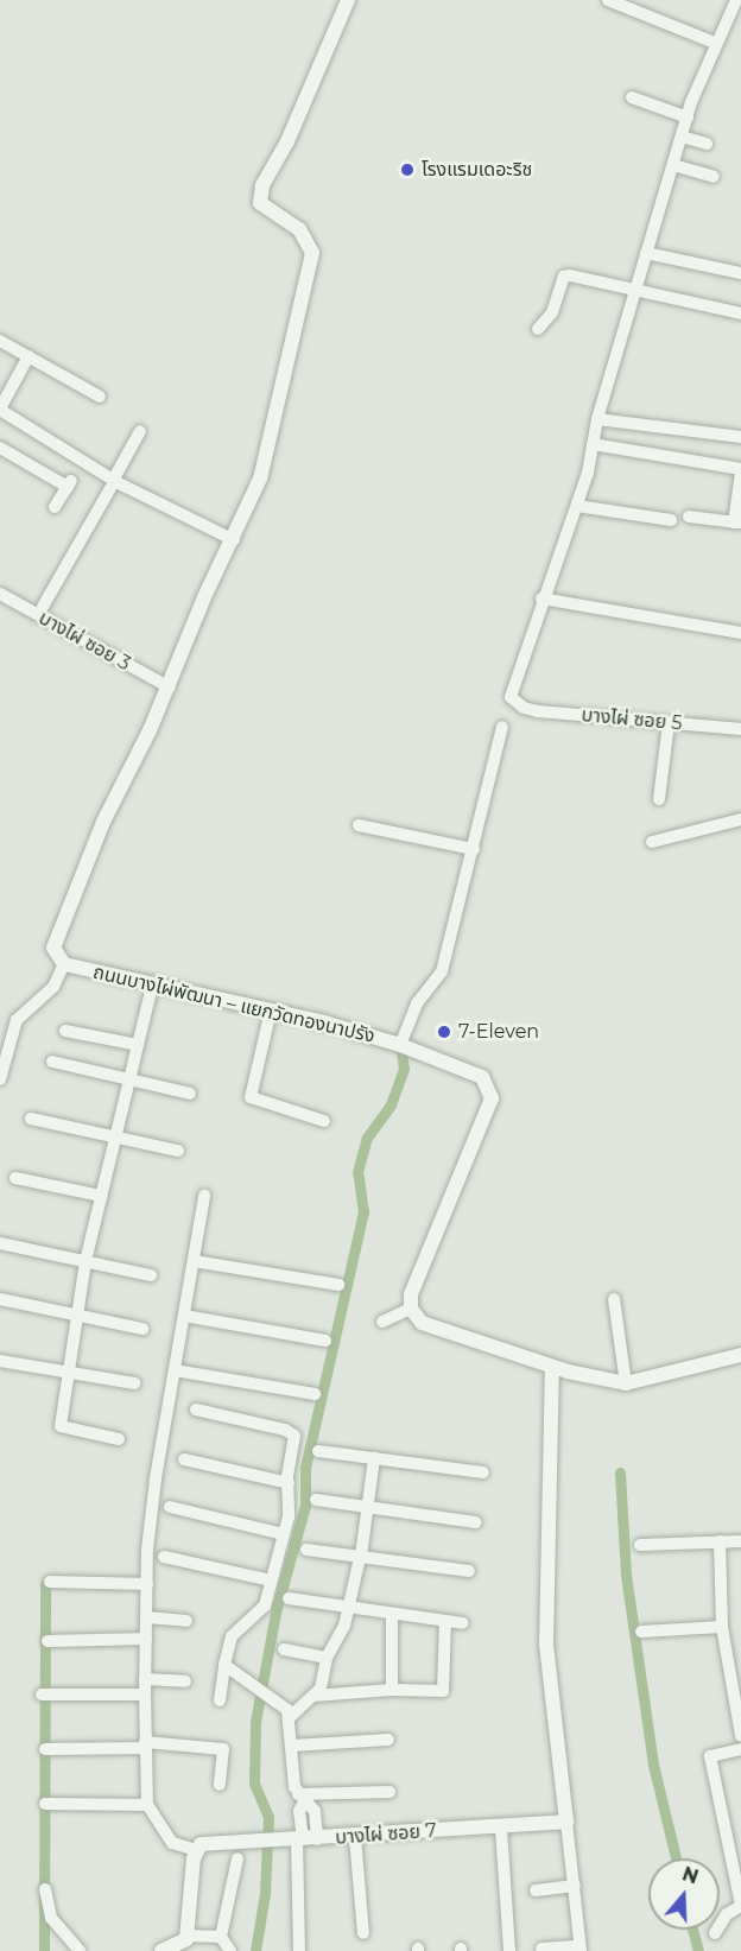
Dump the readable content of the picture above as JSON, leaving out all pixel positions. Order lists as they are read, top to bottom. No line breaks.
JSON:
{"streets":{"street":["บางไผ่ ซอย 3","บางไผ่ ซอย 5","ถนนบางไผ่พัฒนา – แยกวัดทองนาปรัง","บางไผ่ ซอย 7"]},"places":["โรงแรมเดอะริช","7-Eleven"],"north":"top"}
